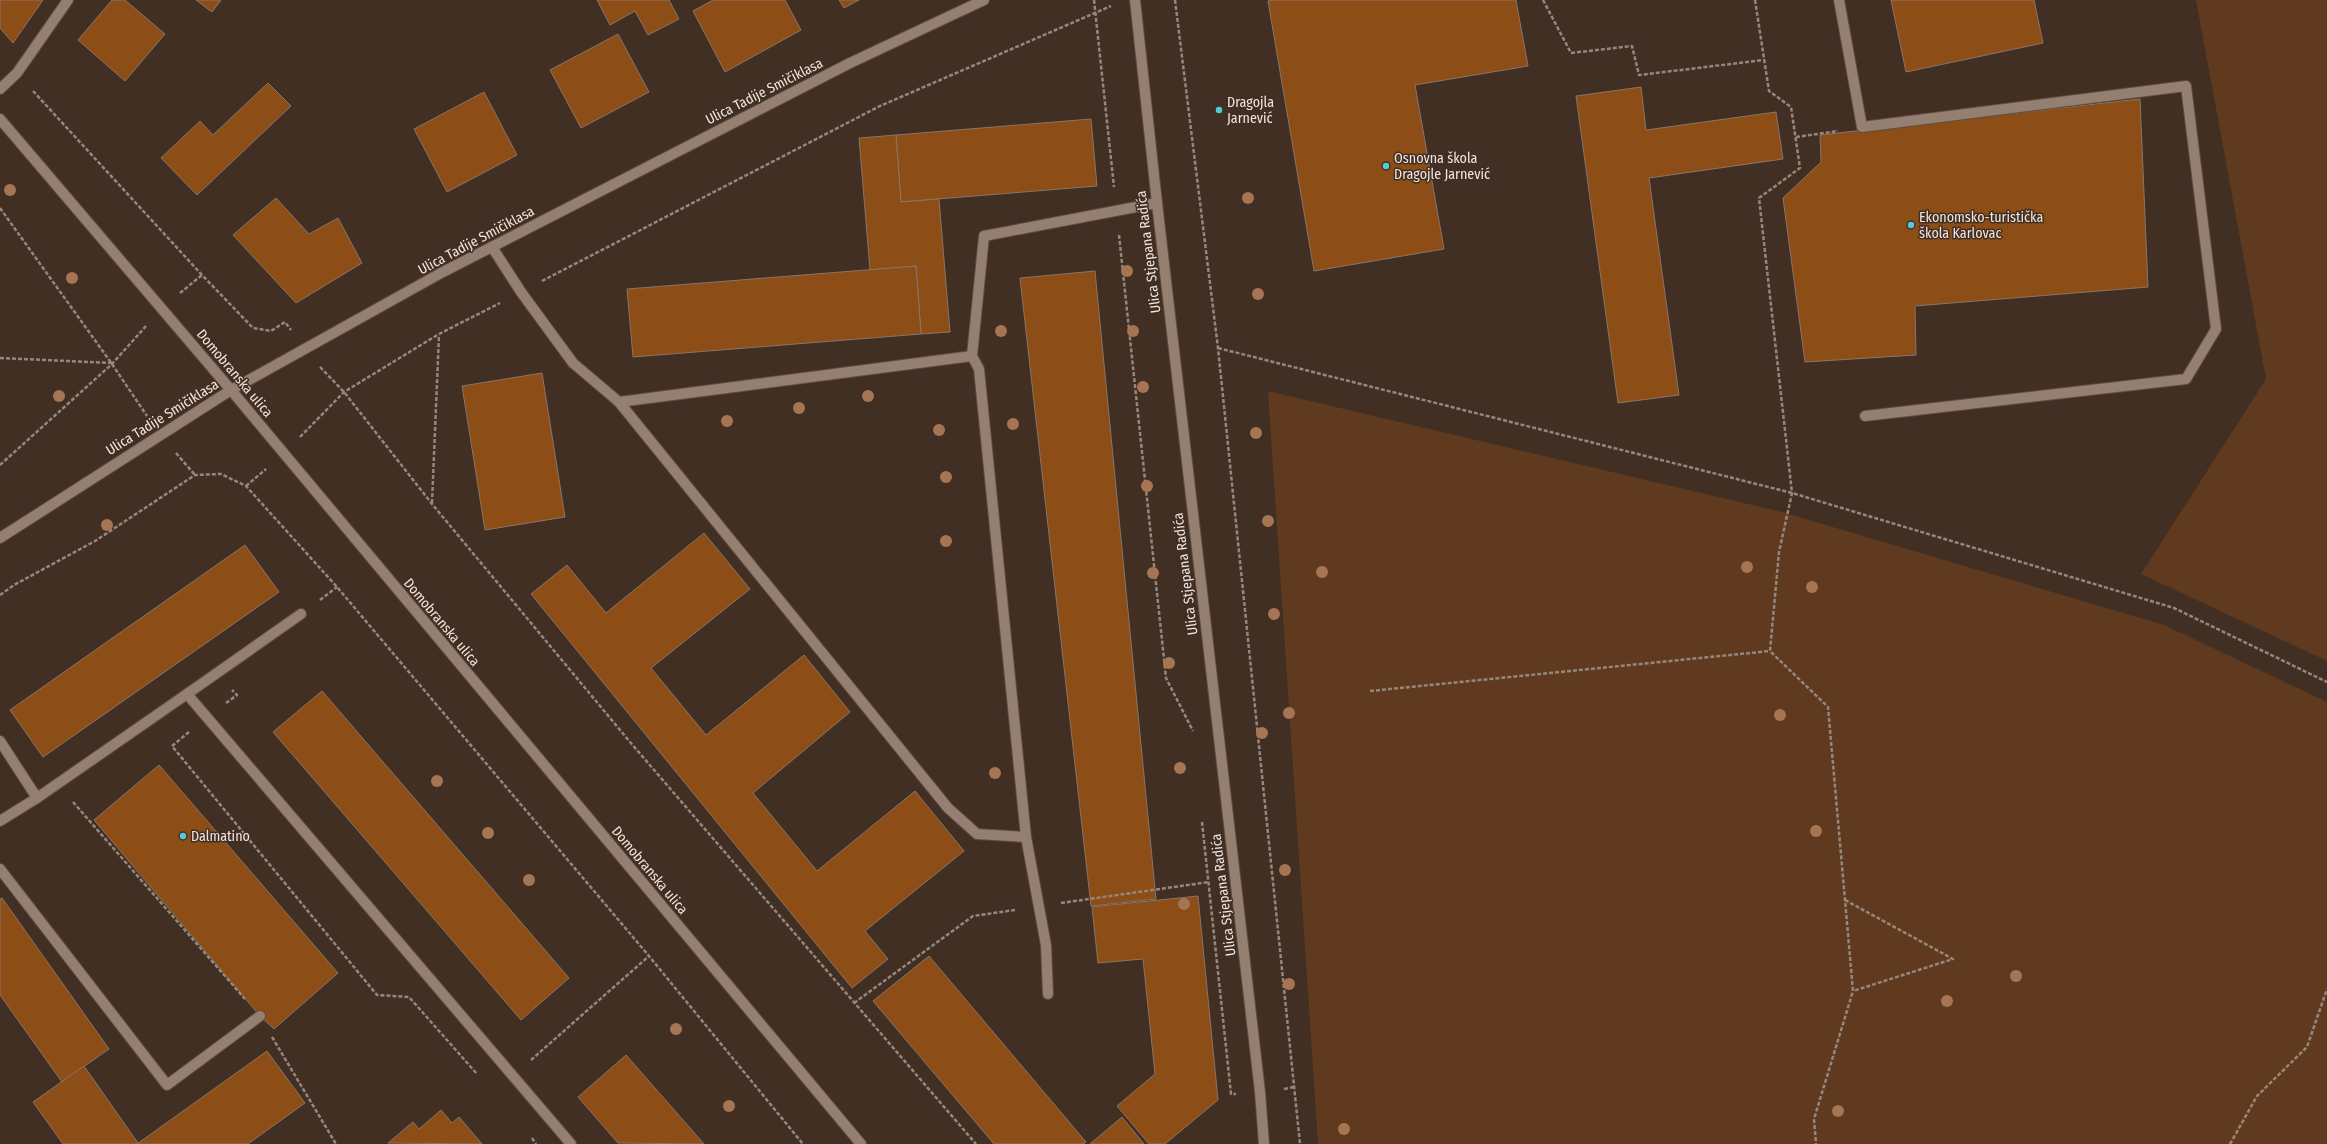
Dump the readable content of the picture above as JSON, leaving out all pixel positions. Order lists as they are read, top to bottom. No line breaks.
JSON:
{"streets":{"street":["Ulica Tadije Smičiklasa","Ulica Stjepana Radića","Domobranska ulica"]},"crossings":[["Ulica Tadije Smičiklasa","Domobranska ulica"]],"places":["Dragojla Jarnević","Osnovna škola Dragojle Jarnević","Ekonomsko-turistička škola Karlovac","Dalmatino"]}
